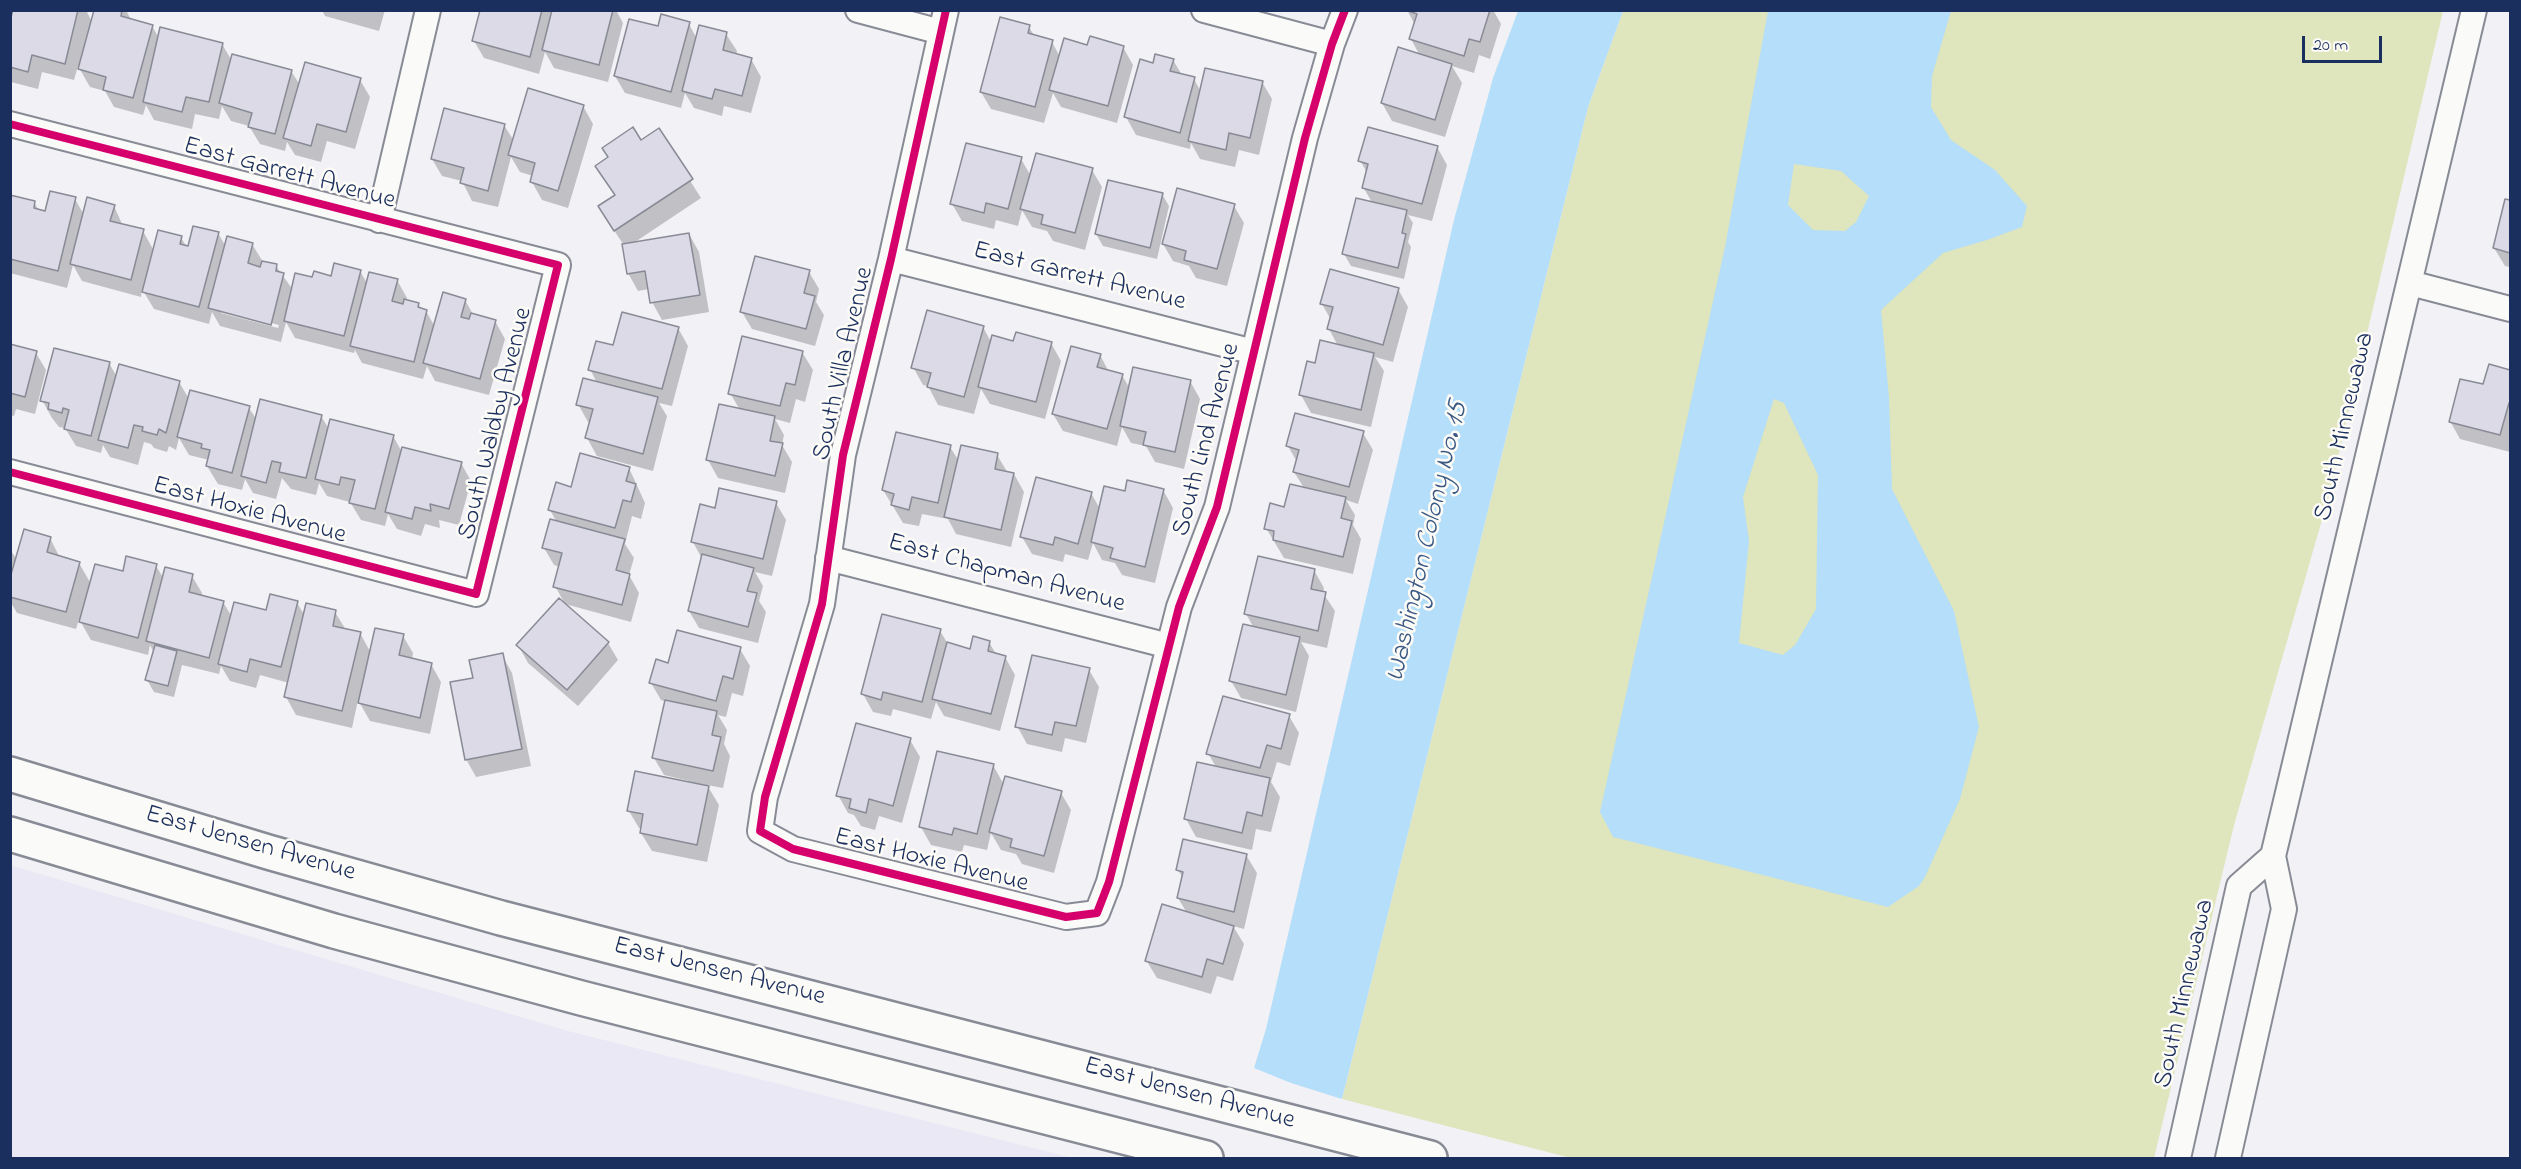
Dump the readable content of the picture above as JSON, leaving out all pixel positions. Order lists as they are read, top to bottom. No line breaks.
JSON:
{"streets":{"main road":["East Jensen Avenue"],"street":["East Garrett Avenue","South Villa Avenue","South Waldby Avenue","South Minnewawa","South Lind Avenue","East Hoxie Avenue","East Chapman Avenue"]},"crossings":[["East Garrett Avenue","South Villa Avenue"],["East Garrett Avenue","South Waldby Avenue"],["East Garrett Avenue","South Lind Avenue"],["South Villa Avenue","East Hoxie Avenue"],["South Villa Avenue","East Chapman Avenue"],["South Waldby Avenue","East Hoxie Avenue"],["South Lind Avenue","East Hoxie Avenue"],["South Lind Avenue","East Chapman Avenue"]],"water":["Washington Colony No. 15"],"scale_bar":"20 m"}
